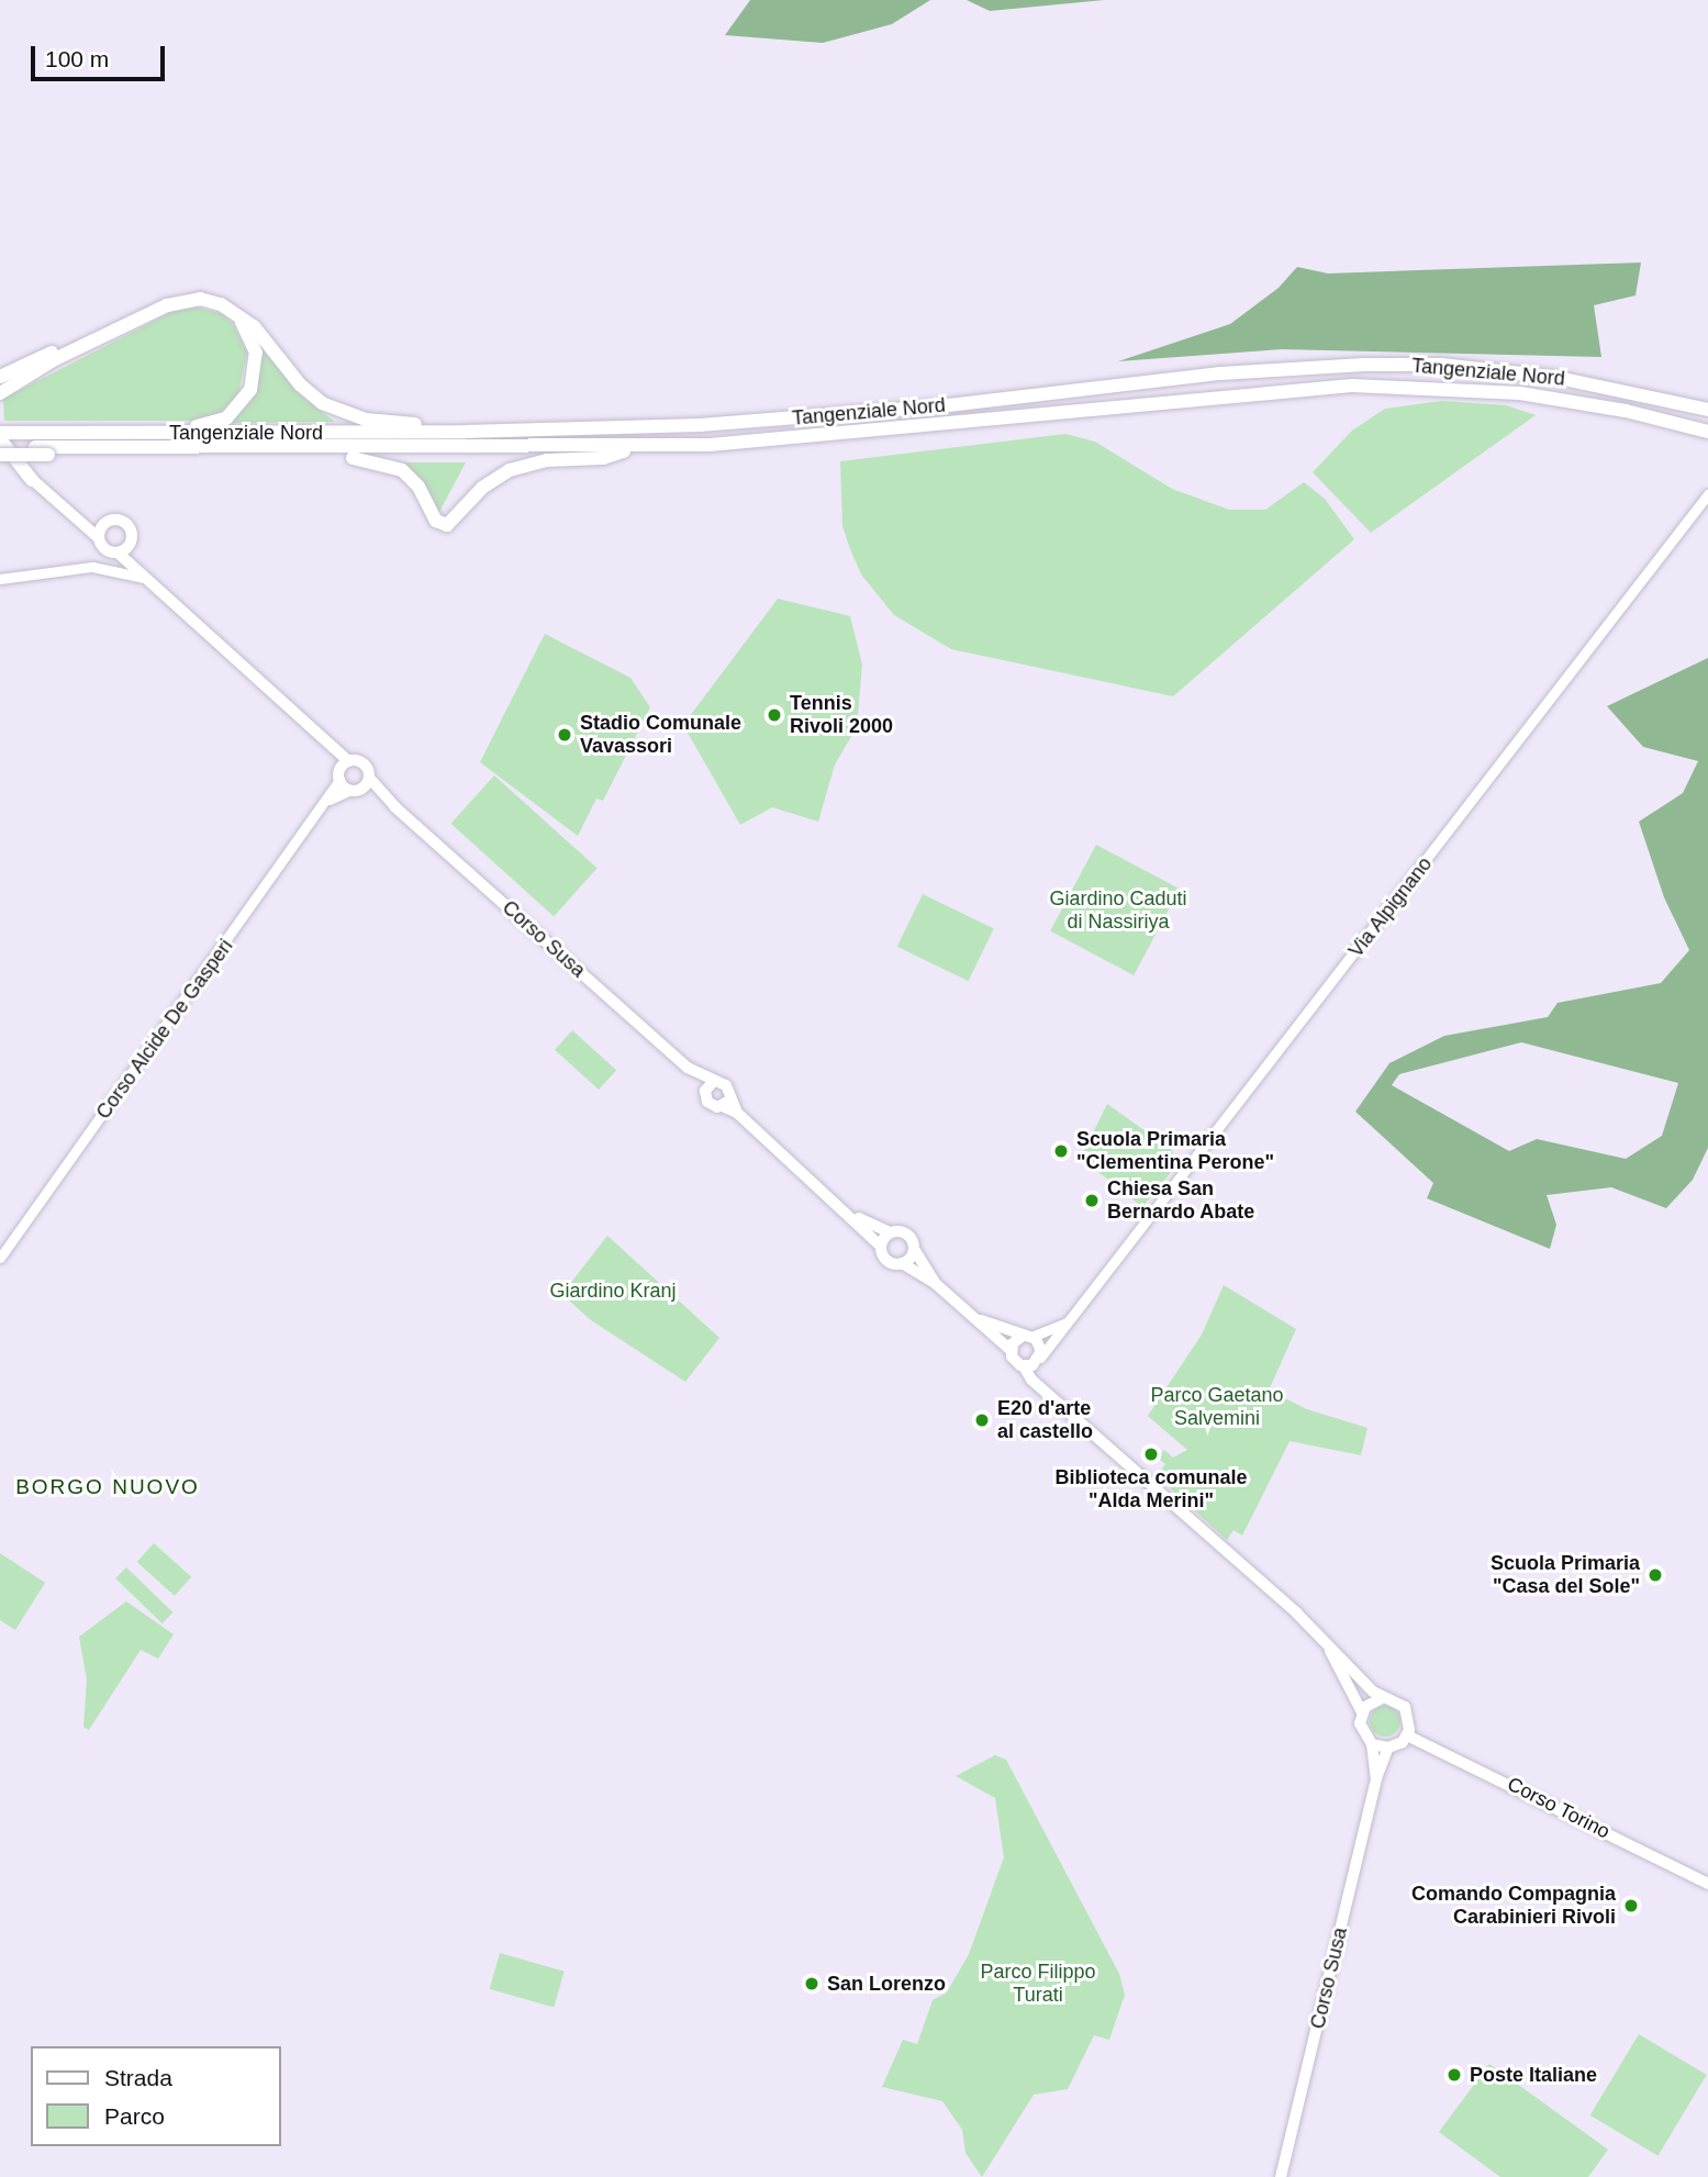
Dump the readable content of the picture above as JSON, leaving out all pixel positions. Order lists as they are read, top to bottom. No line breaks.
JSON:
{"streets":{"highway":["Tangenziale Nord"],"main road":["Corso Susa","Corso Torino"],"street":["Via Alpignano","Corso Alcide De Gasperi"]},"crossings":[["Corso Susa","Corso Alcide De Gasperi"]],"districts":["BORGO NUOVO"],"parks":["Giardino Caduti di Nassiriya","Giardino Kranj","Parco Gaetano Salvemini","Parco Filippo Turati"],"places":["Tennis Rivoli 2000","Stadio Comunale Vavassori","Scuola Primaria \"Clementina Perone\"","Chiesa San Bernardo Abate","E20 d'arte al castello","Biblioteca comunale \"Alda Merini\"","Scuola Primaria \"Casa del Sole\"","Comando Compagnia Carabinieri Rivoli","San Lorenzo","Poste Italiane"],"legend":["Strada","Parco"],"scale_bar":"100 m"}
